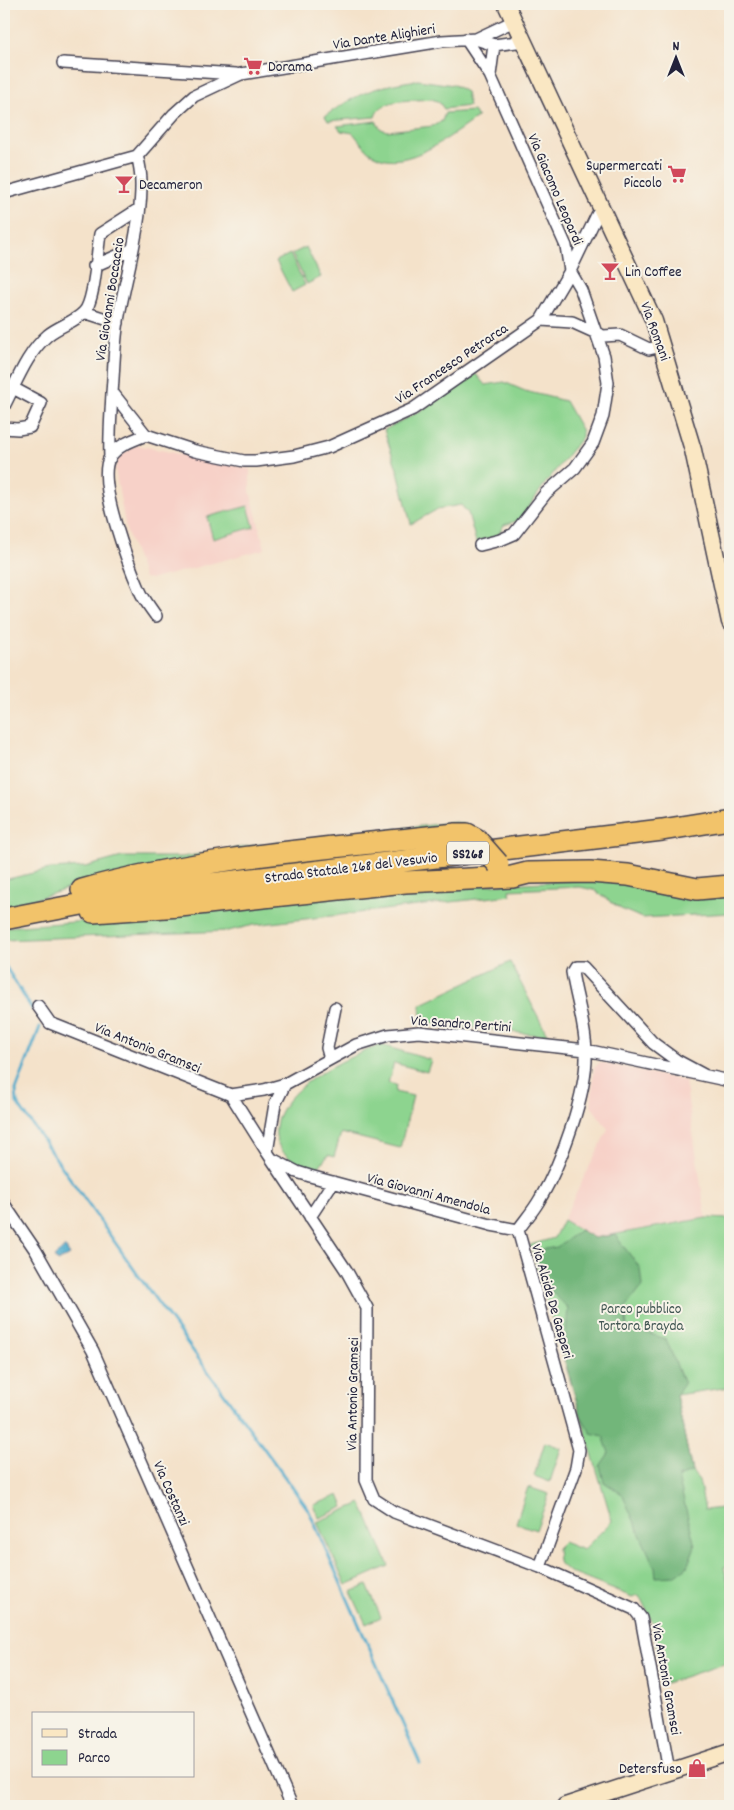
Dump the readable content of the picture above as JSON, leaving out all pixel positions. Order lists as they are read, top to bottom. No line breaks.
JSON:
{"streets":{"highway":["SS268","Strada Statale 268 del Vesuvio"],"street":["Via Dante Alighieri","Via Giacomo Leopardi","Via Giovanni Boccaccio","Via Romani","Via Francesco Petrarca","Via Sandro Pertini","Via Antonio Gramsci","Via Giovanni Amendola","Via Alcide De Gasperi","Via Costanzi"]},"crossings":[["Via Dante Alighieri","Via Giacomo Leopardi"],["Via Dante Alighieri","Via Giovanni Boccaccio"],["Via Dante Alighieri","Via Romani"],["Via Giacomo Leopardi","Via Francesco Petrarca"],["Via Romani","Via Francesco Petrarca"],["Via Sandro Pertini","Via Antonio Gramsci"],["Via Sandro Pertini","Via Alcide De Gasperi"],["Via Antonio Gramsci","Via Giovanni Amendola"],["Via Antonio Gramsci","Via Alcide De Gasperi"],["Via Giovanni Amendola","Via Alcide De Gasperi"]],"parks":["Parco pubblico Tortora Brayda"],"places":{"supermarket":["Dorama","Supermercati Piccolo"],"bar":["Decameron","Lin Coffee"],"shop":["Detersfuso"]},"legend":["Strada","Parco"],"north":"top"}
